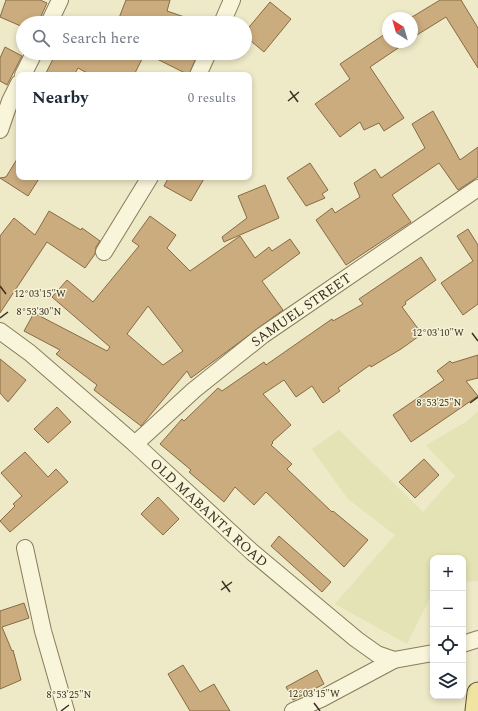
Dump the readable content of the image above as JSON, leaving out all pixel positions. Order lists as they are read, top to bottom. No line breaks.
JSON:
{"streets":{"street":["SAMUEL STREET","OLD MABANTA ROAD"]},"crossings":[["SAMUEL STREET","OLD MABANTA ROAD"]],"north":"top left","page":{"search":"Search here","heading":["Nearby","0 results"],"map_buttons":["+","−"]},"coordinates":["12°03'15\"W","8°53'30\"N","12°03'10\"W","8°53'25\"N"]}
